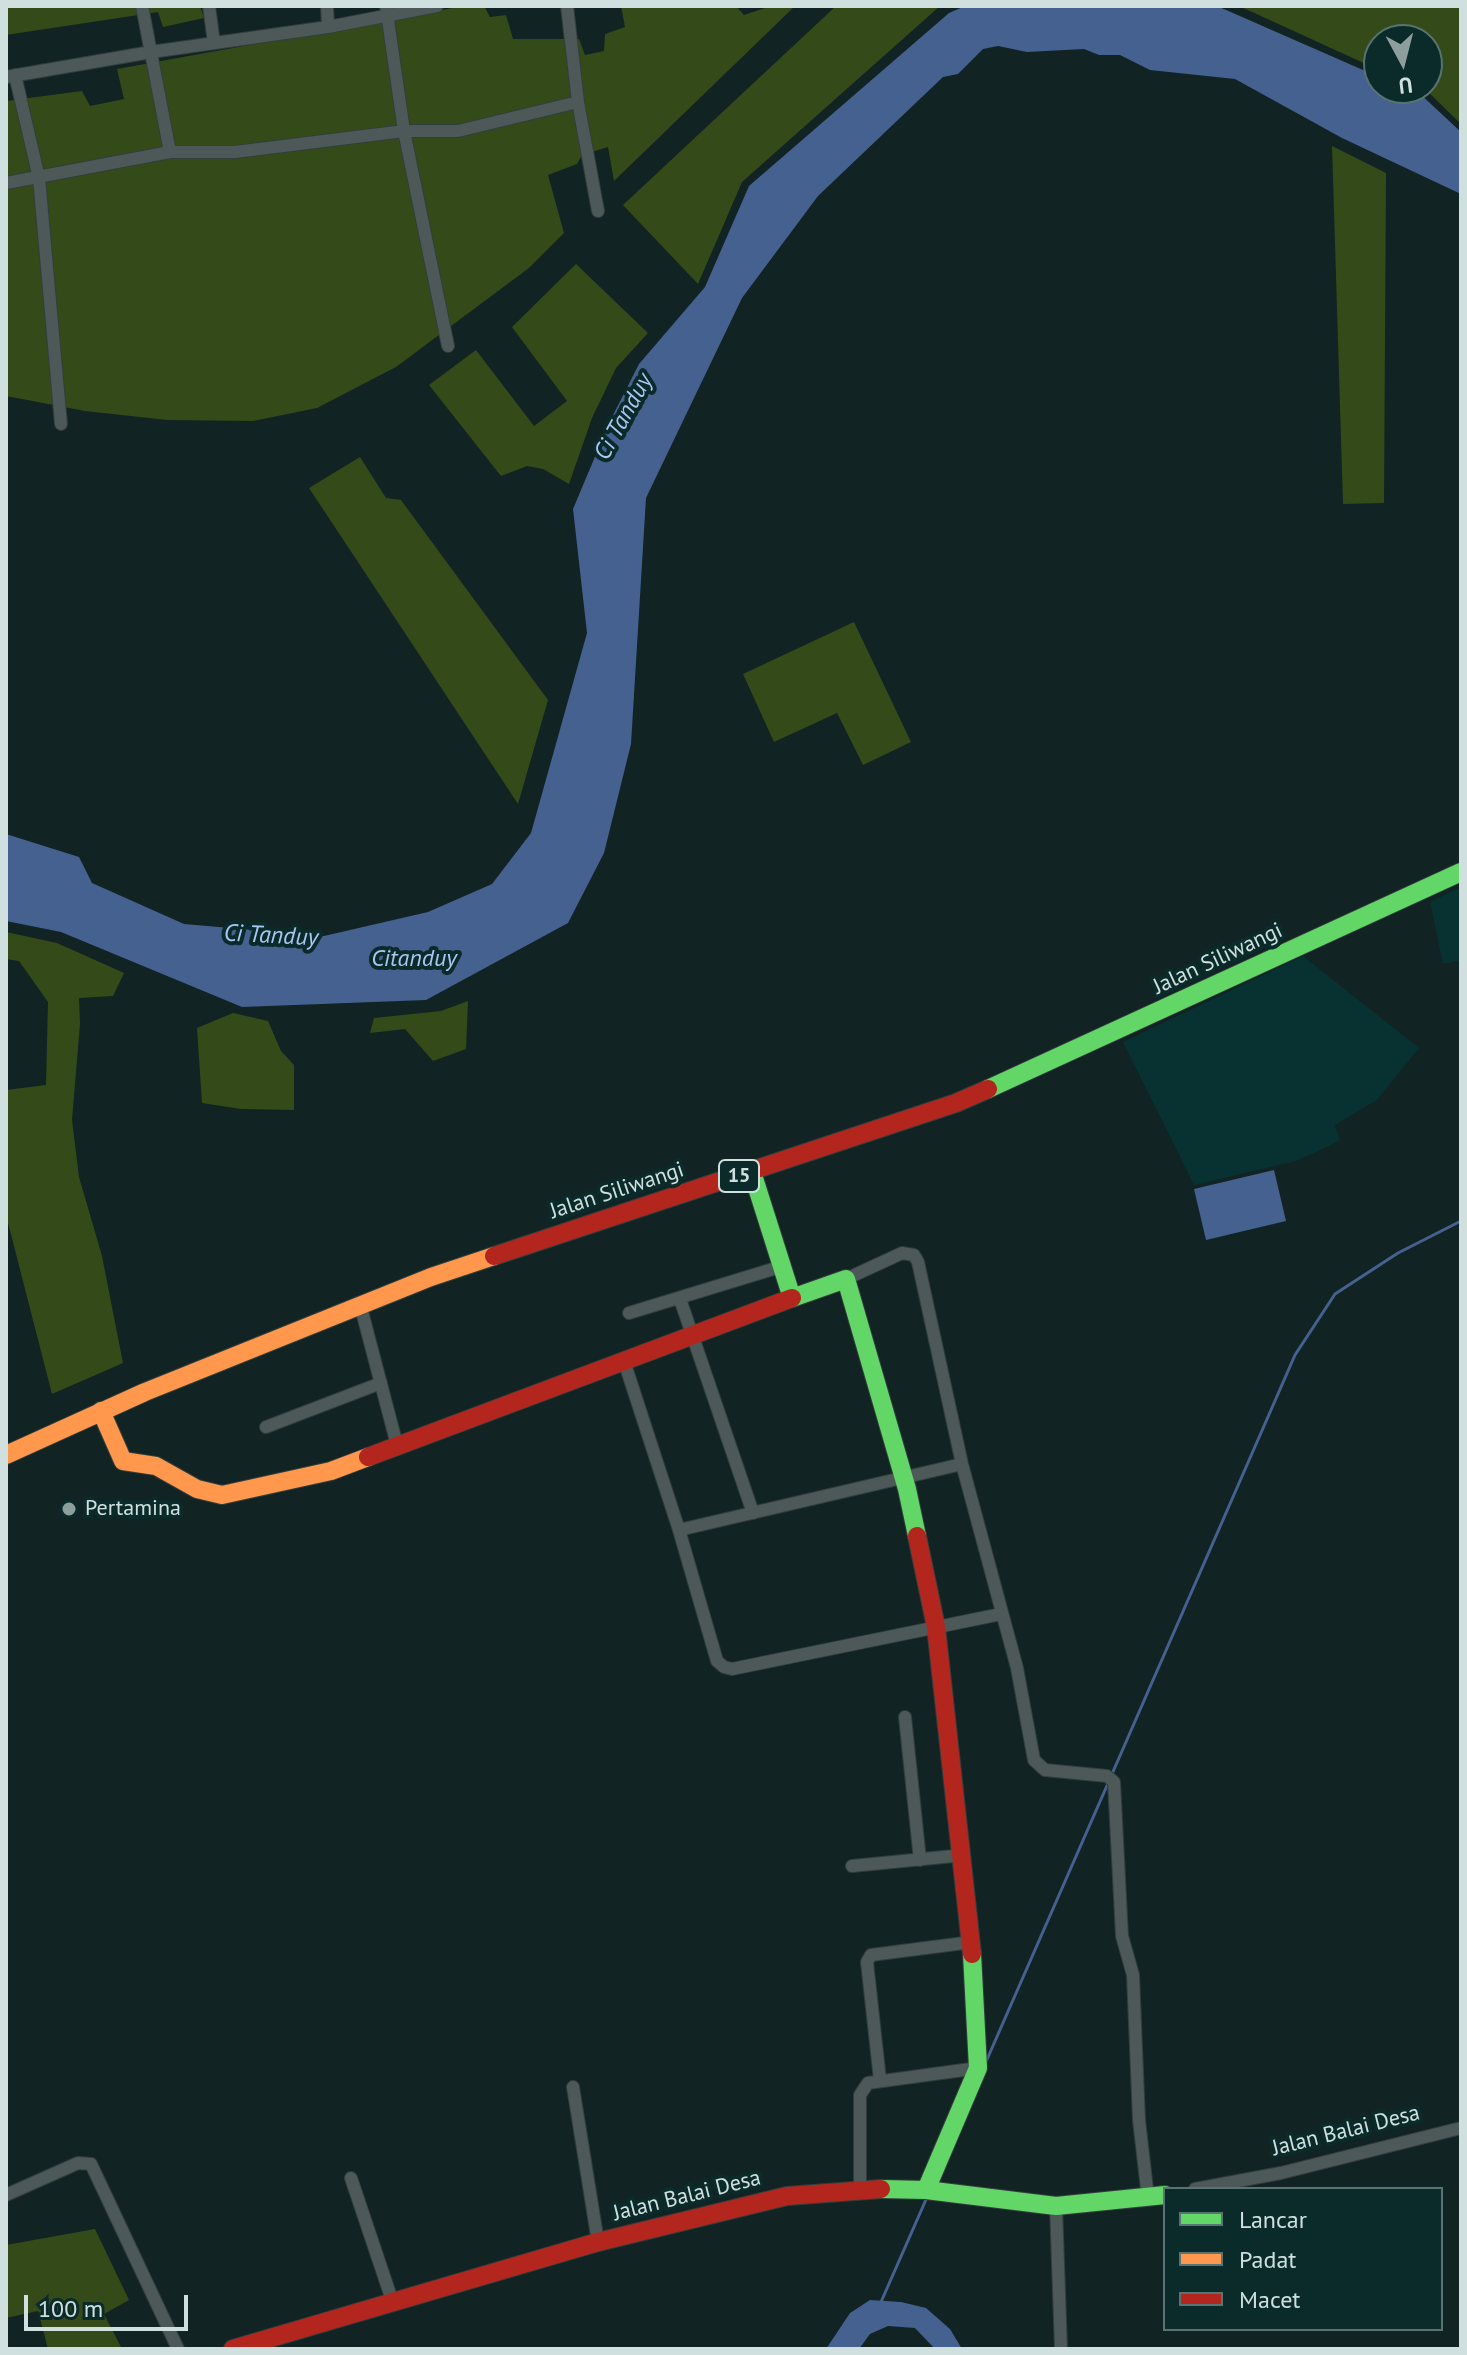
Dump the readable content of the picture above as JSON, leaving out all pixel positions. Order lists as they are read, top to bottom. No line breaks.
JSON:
{"streets":{"main road":["Jalan Siliwangi","15","Jalan Balai Desa"]},"water":["Ci Tanduy","Citanduy"],"places":["Pertamina"],"legend":["Lancar","Padat","Macet"],"scale_bar":"100 m","north":"bottom"}
